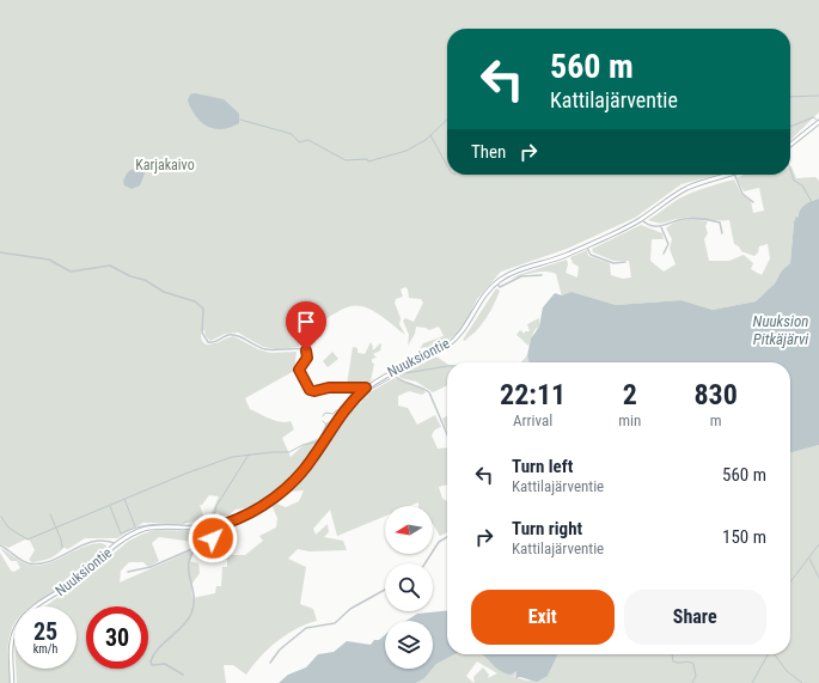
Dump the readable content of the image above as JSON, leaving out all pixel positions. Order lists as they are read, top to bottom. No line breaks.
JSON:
{"streets":{"street":["Nuuksiontie"]},"water":["Nuuksion Pitkäjärvi"],"parks":["Karjakaivo"],"north":"left","page":{"turn":["560 m","Kattilajärventie"],"then":"Then","eta":["22:11","Arrival","2","min","830","m"],"list":[{"name":"Turn left","note":"Kattilajärventie","value":"560 m"},{"name":"Turn right","note":"Kattilajärventie","value":"150 m"}],"buttons":["Exit","Share"],"speed":"25 km/h","limit":"30"}}
